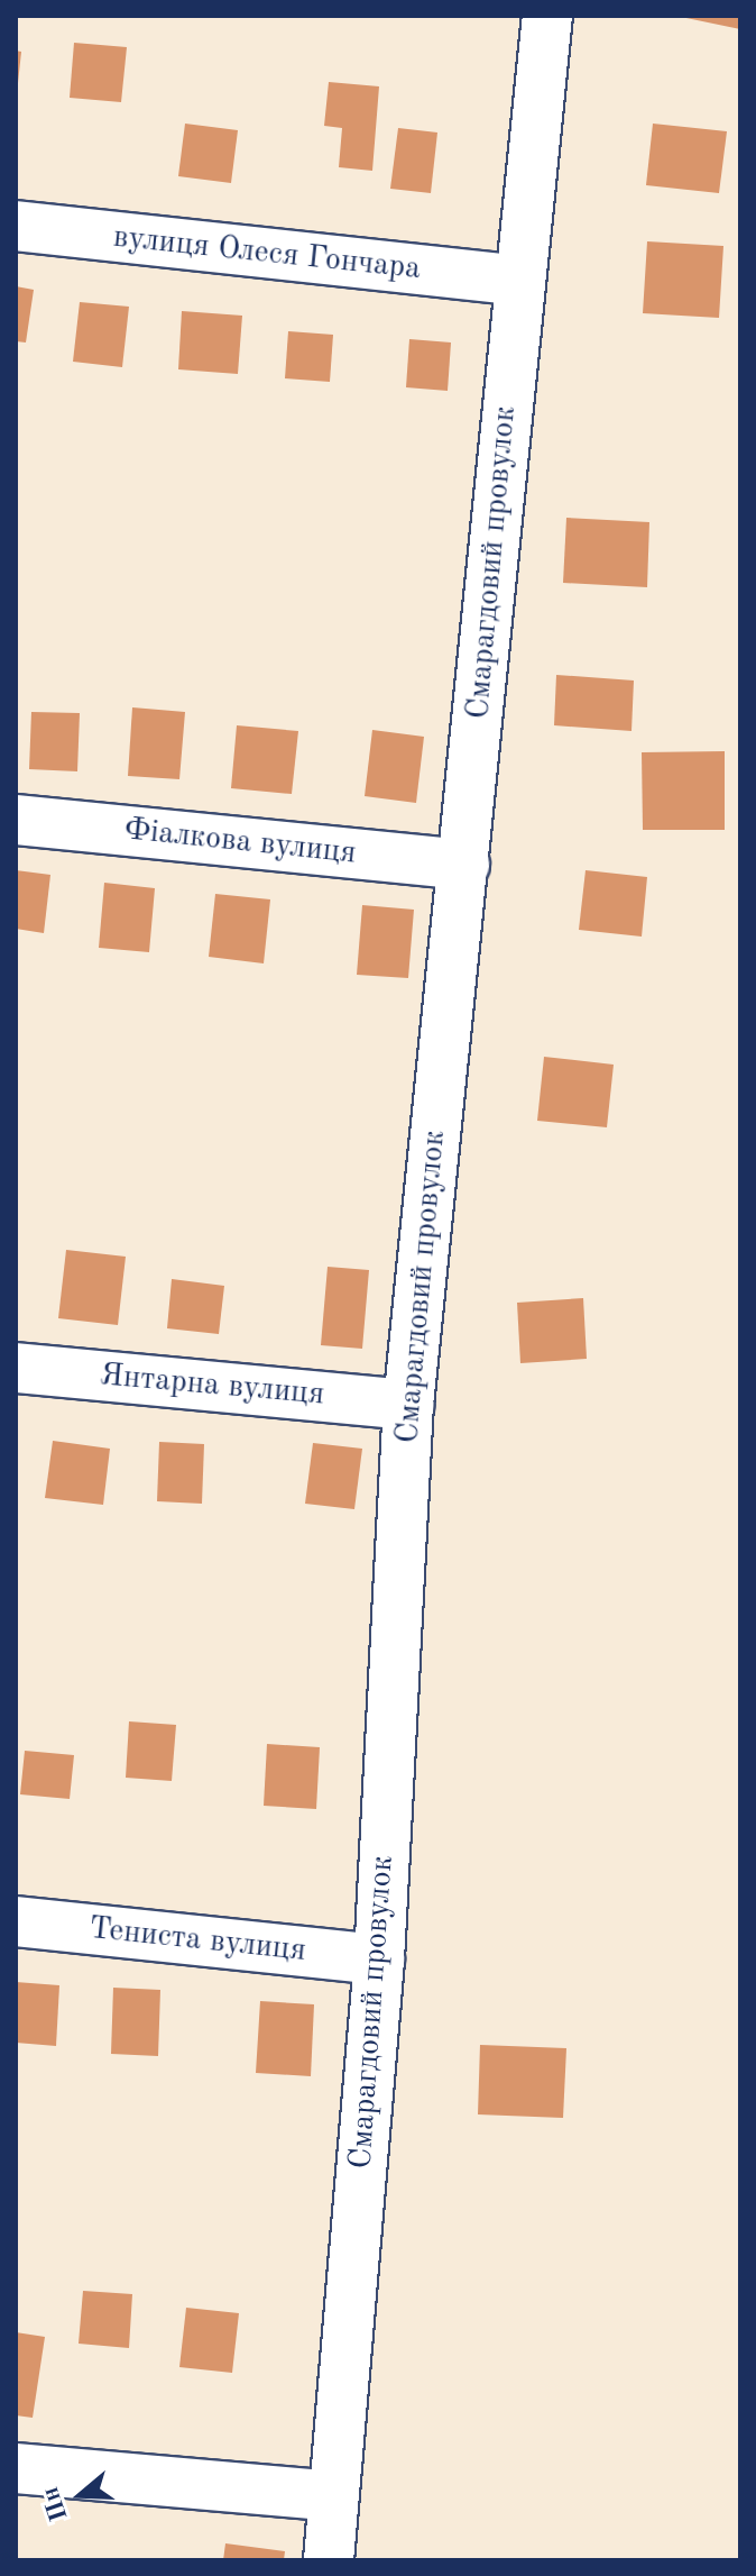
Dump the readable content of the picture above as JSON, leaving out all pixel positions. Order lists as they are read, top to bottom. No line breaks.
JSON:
{"streets":{"street":["вулиця Олеся Гончара","Смарагдовий провулок","Фіалкова вулиця","Янтарна вулиця","Тениста вулиця"]},"crossings":[["вулиця Олеся Гончара","Смарагдовий провулок"],["Смарагдовий провулок","Фіалкова вулиця"],["Смарагдовий провулок","Янтарна вулиця"],["Смарагдовий провулок","Тениста вулиця"]],"north":"left"}
